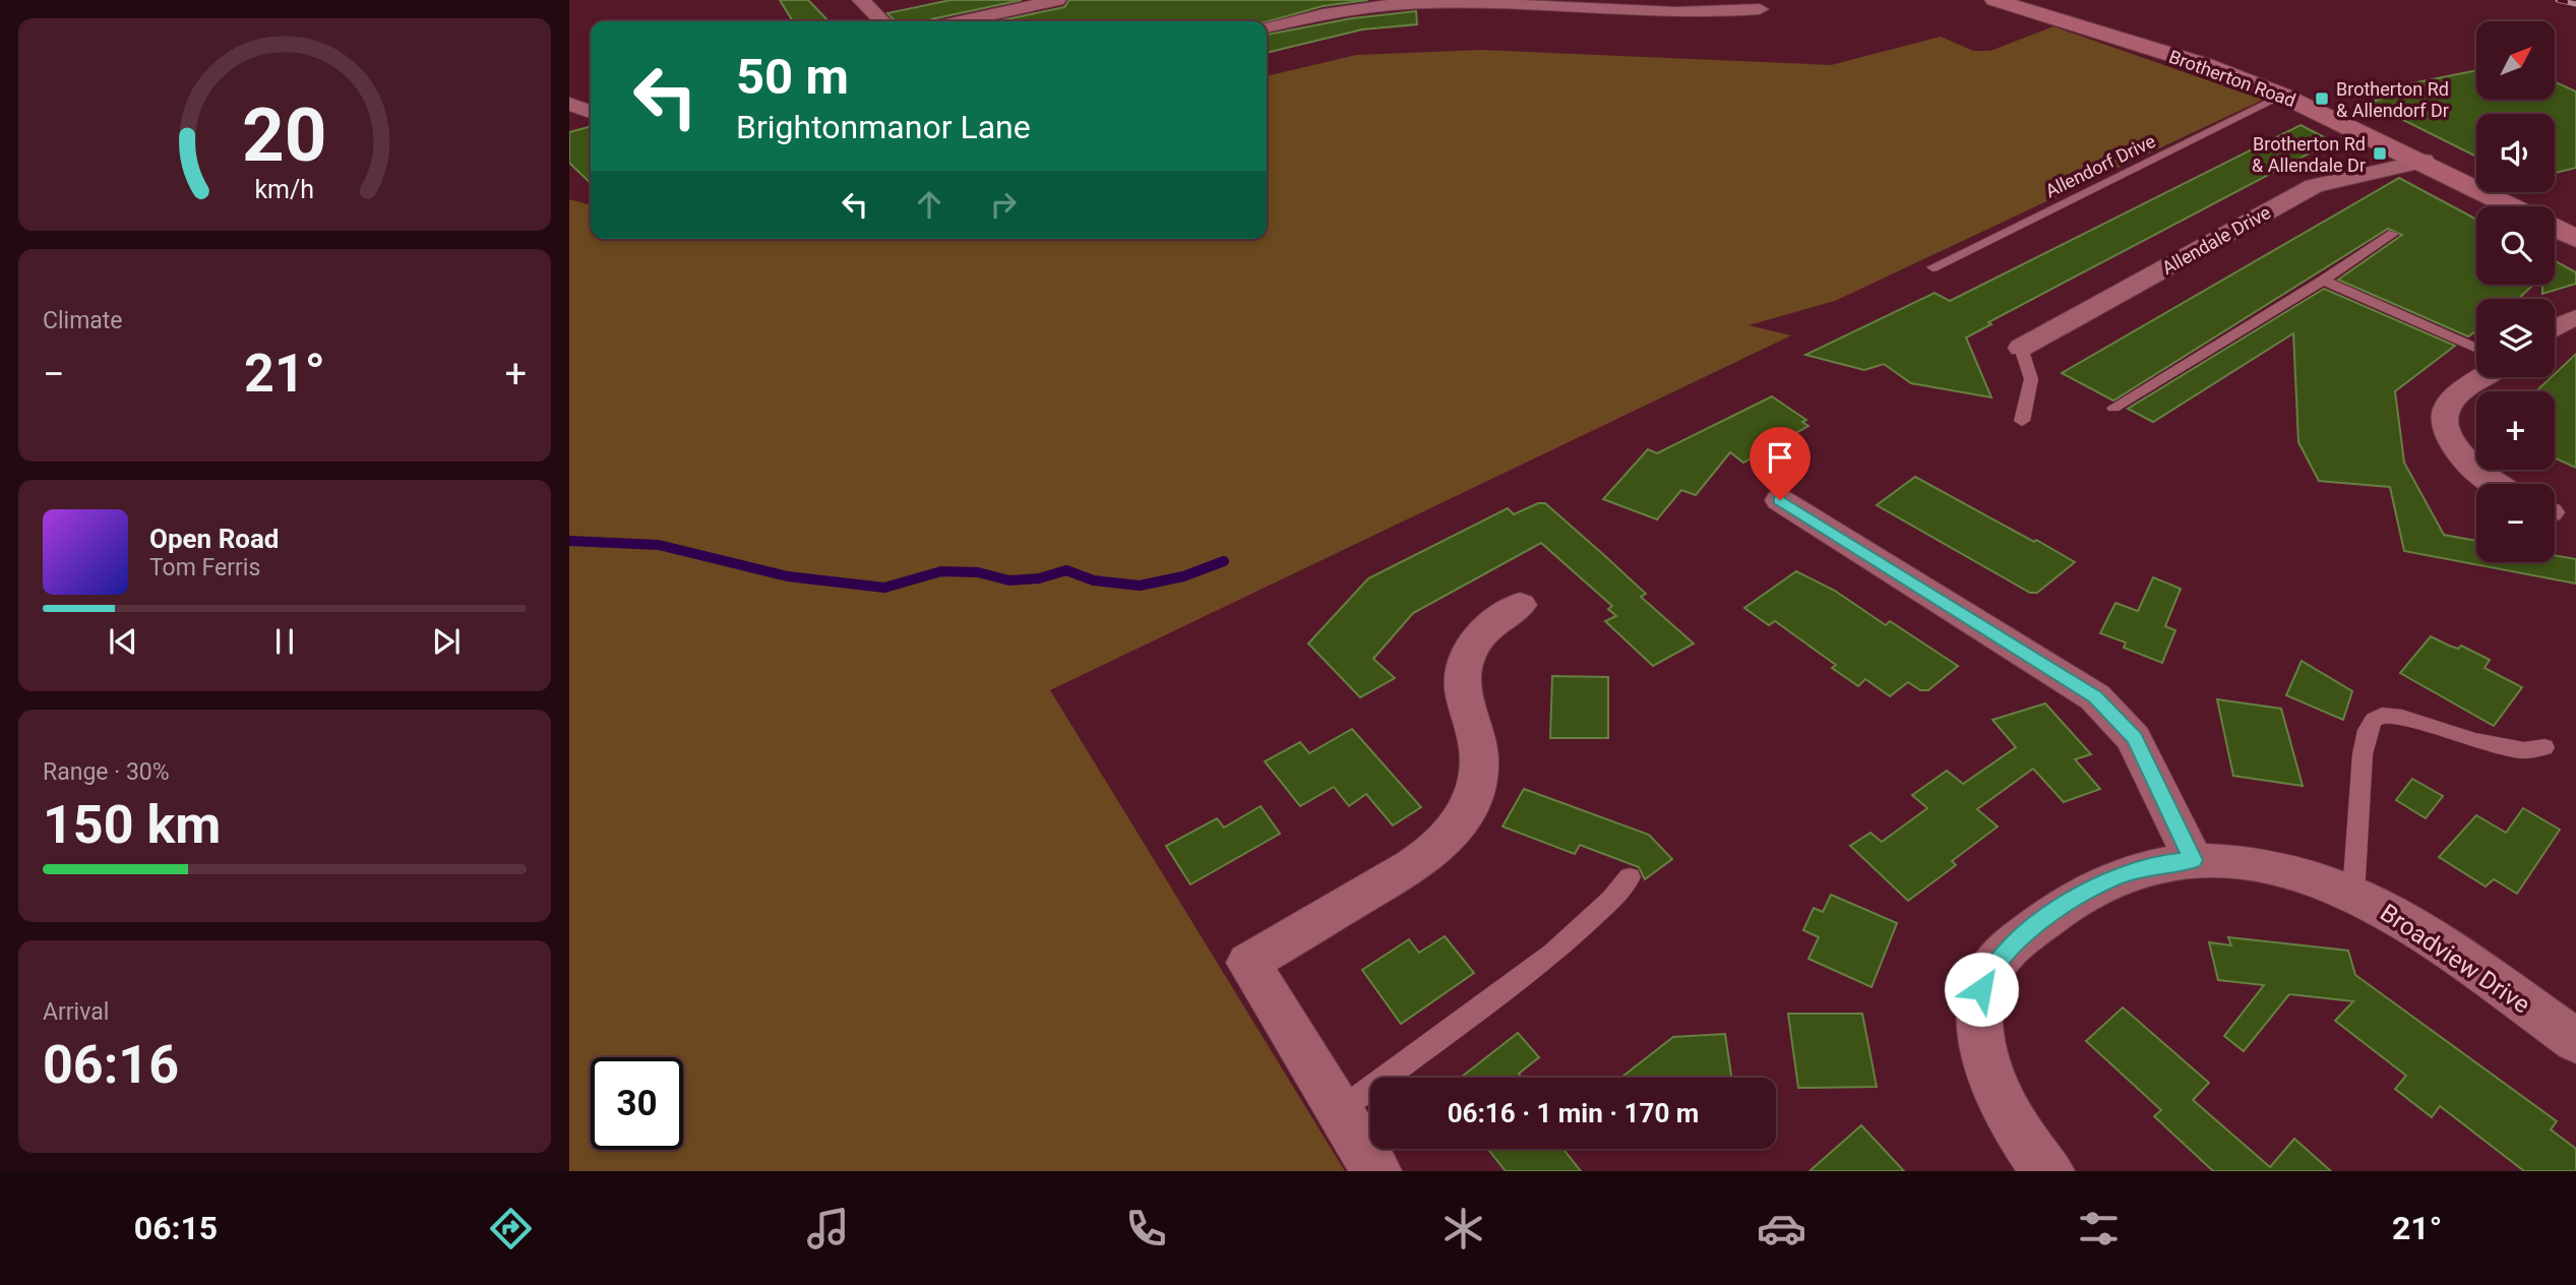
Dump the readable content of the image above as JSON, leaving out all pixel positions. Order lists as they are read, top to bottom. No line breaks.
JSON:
{"streets":{"street":["Brotherton Road","Allendale Drive","Broadview Drive"],"lane":["Allendorf Drive"]},"crossings":[["Brotherton Road","Allendorf Drive"],["Brotherton Road","Allendale Drive"]],"places":{"transit":["Brotherton Rd & Allendorf Dr","Brotherton Rd & Allendale Dr"]},"north":"top right","page":{"map_buttons":["+","−"],"turn":["50 m","Brightonmanor Lane"],"tile":["Climate",["Range · 30%","150 km"],["Arrival","06:16"]],"heat":["−","21°","+"],"song":["Open Road","Tom Ferris"],"limit":"30","trip":"06:16 · 1 min · 170 m","tabs":["06:15","21°"],"gauge":["20","km/h"]}}
